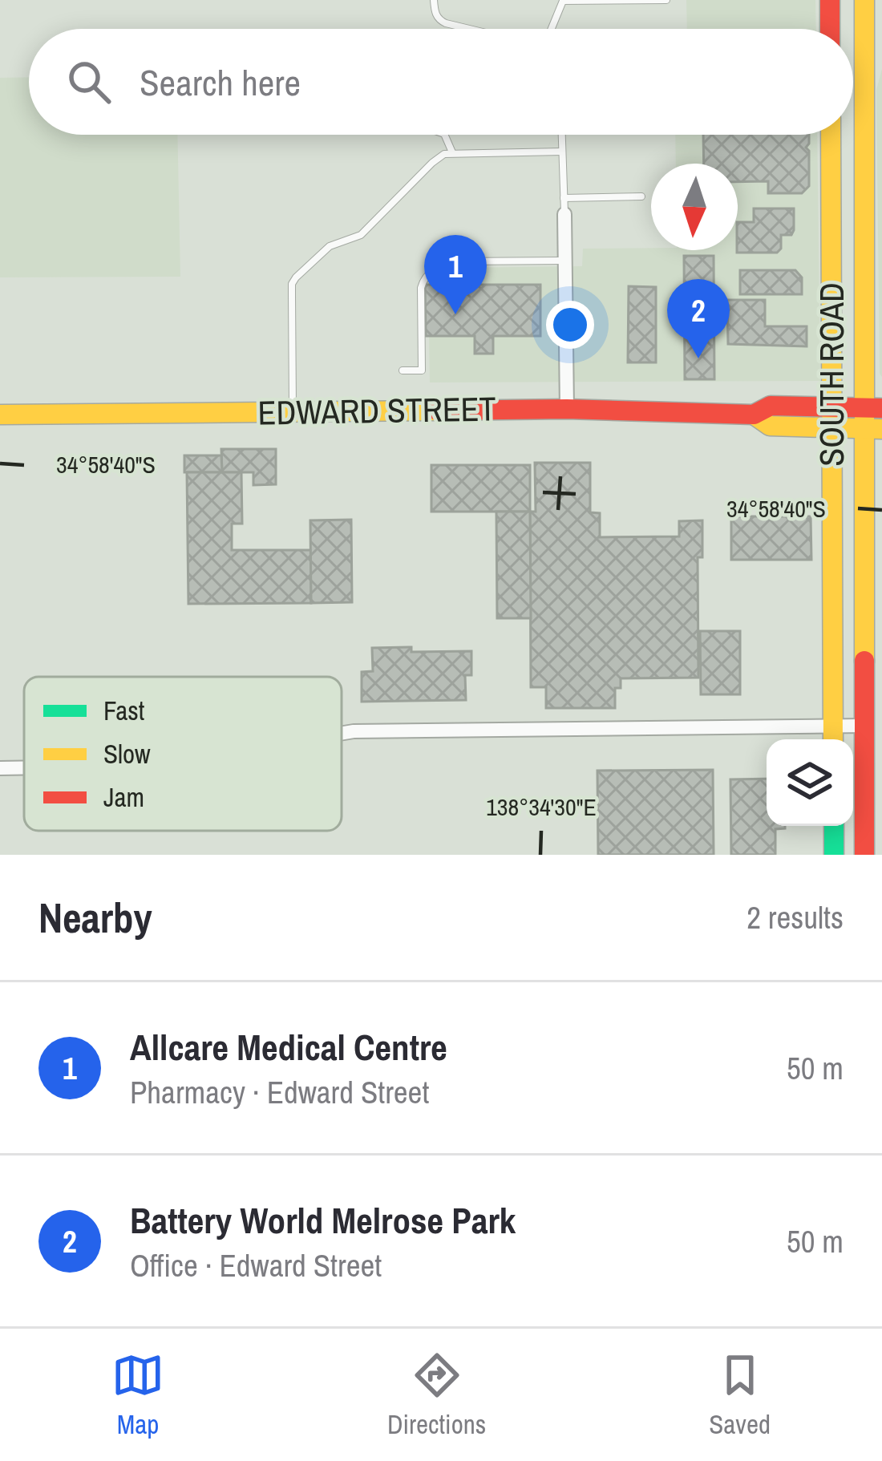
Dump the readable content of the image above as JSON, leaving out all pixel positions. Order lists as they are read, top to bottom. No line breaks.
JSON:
{"streets":{"main road":["SOUTH ROAD","EDWARD STREET"]},"crossings":[["SOUTH ROAD","EDWARD STREET"]],"legend":["Fast","Slow","Jam"],"north":"bottom","page":{"search":"Search here","pins":["1","2"],"heading":["Nearby","2 results"],"list":[{"mark":"1","name":"Allcare Medical Centre","note":"Pharmacy · Edward Street","value":"50 m"},{"mark":"2","name":"Battery World Melrose Park","note":"Office · Edward Street","value":"50 m"}],"nav":["Map","Directions","Saved"]},"coordinates":["34°58'40\"S","138°34'30\"E"]}
